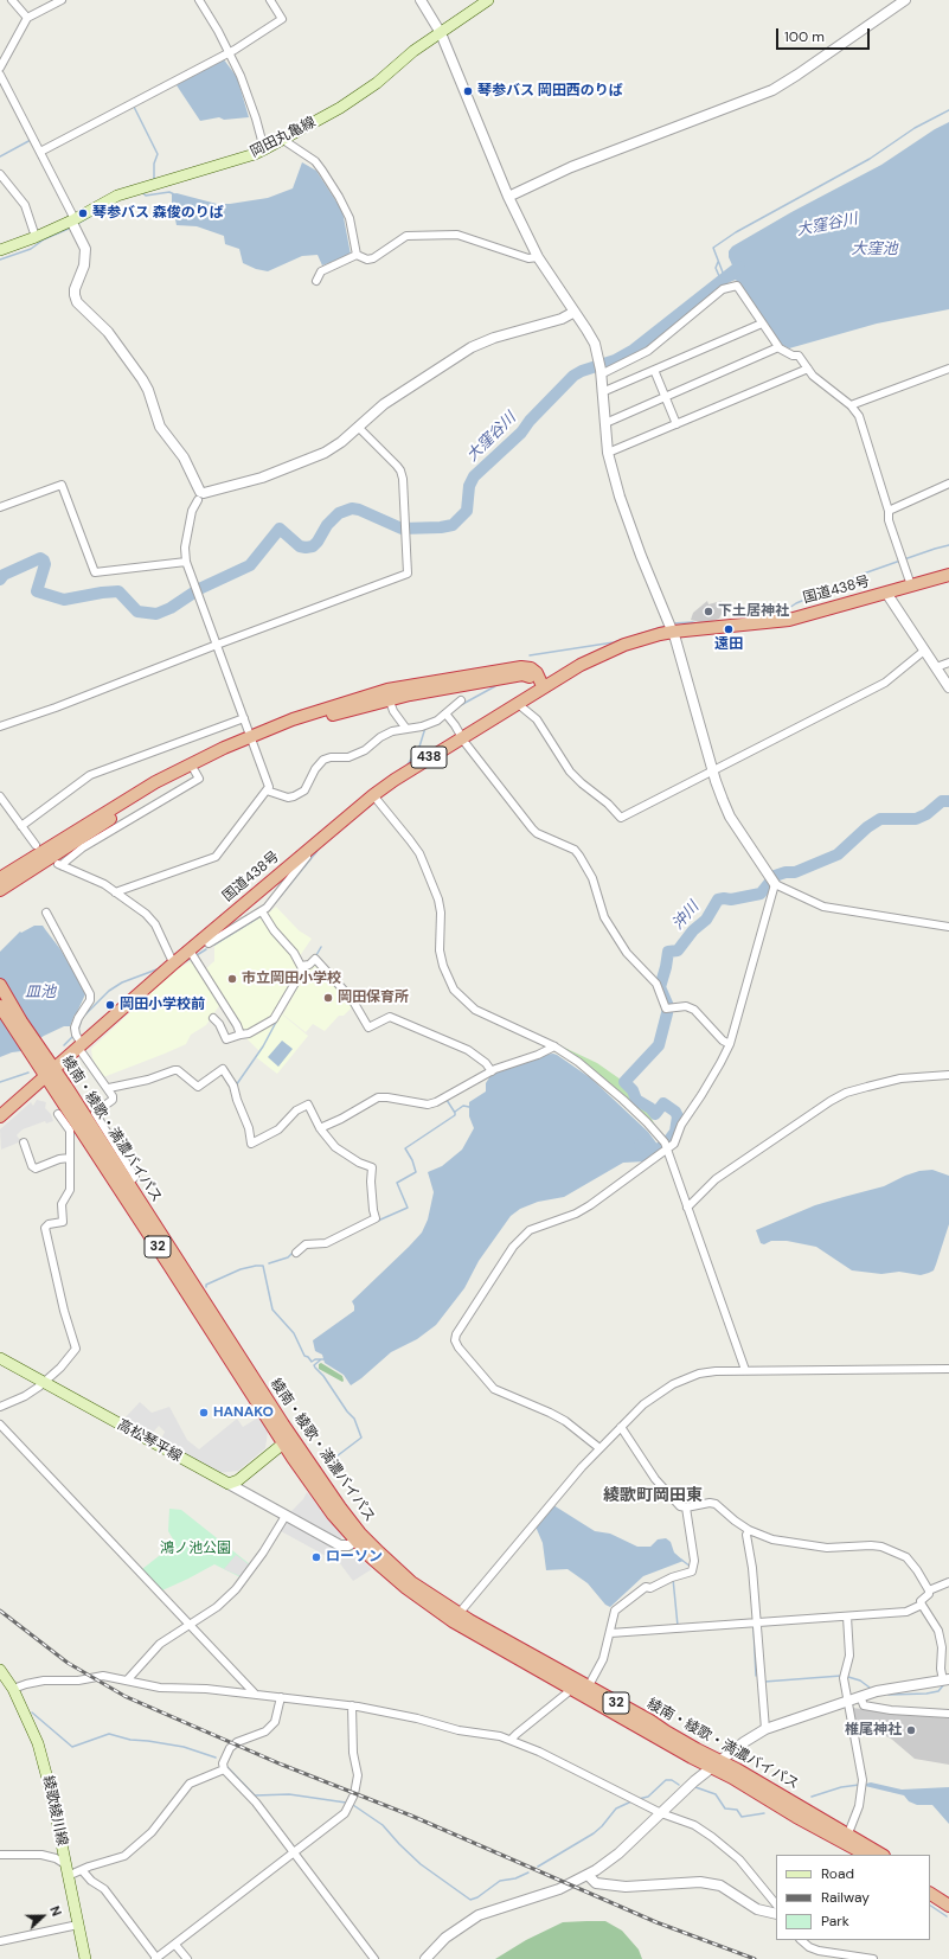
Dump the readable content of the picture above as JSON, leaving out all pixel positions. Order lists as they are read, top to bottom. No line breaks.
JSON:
{"streets":{"highway":["国道438号","438","綾南・綾歌・満濃バイパス","32"],"main road":["岡田丸亀線","高松琴平線","綾歌綾川線"]},"crossings":[["国道438号","綾南・綾歌・満濃バイパス"]],"districts":["綾歌町岡田東"],"water":["大窪谷川","大窪池","沖川","皿池"],"parks":["鴻ノ池公園"],"places":["琴参バス 岡田西のりば","琴参バス 森俊のりば","下土居神社","遠田","市立岡田小学校","岡田保育所","岡田小学校前","HANAKO","ローソン","椎尾神社"],"legend":["Road","Railway","Park"],"scale_bar":"100 m","north":"right"}
